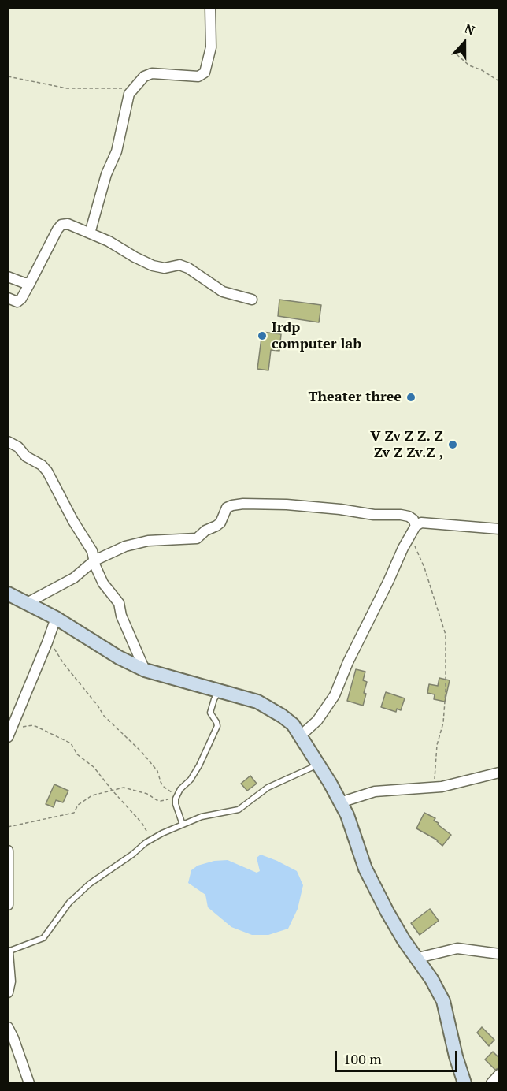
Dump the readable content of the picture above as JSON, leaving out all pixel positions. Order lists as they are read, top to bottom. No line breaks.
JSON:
{"places":["Irdp computer lab","Theater three","V Zv Z Z. Z Zv Z Zv.Z ,"],"scale_bar":"100 m","north":"top"}
